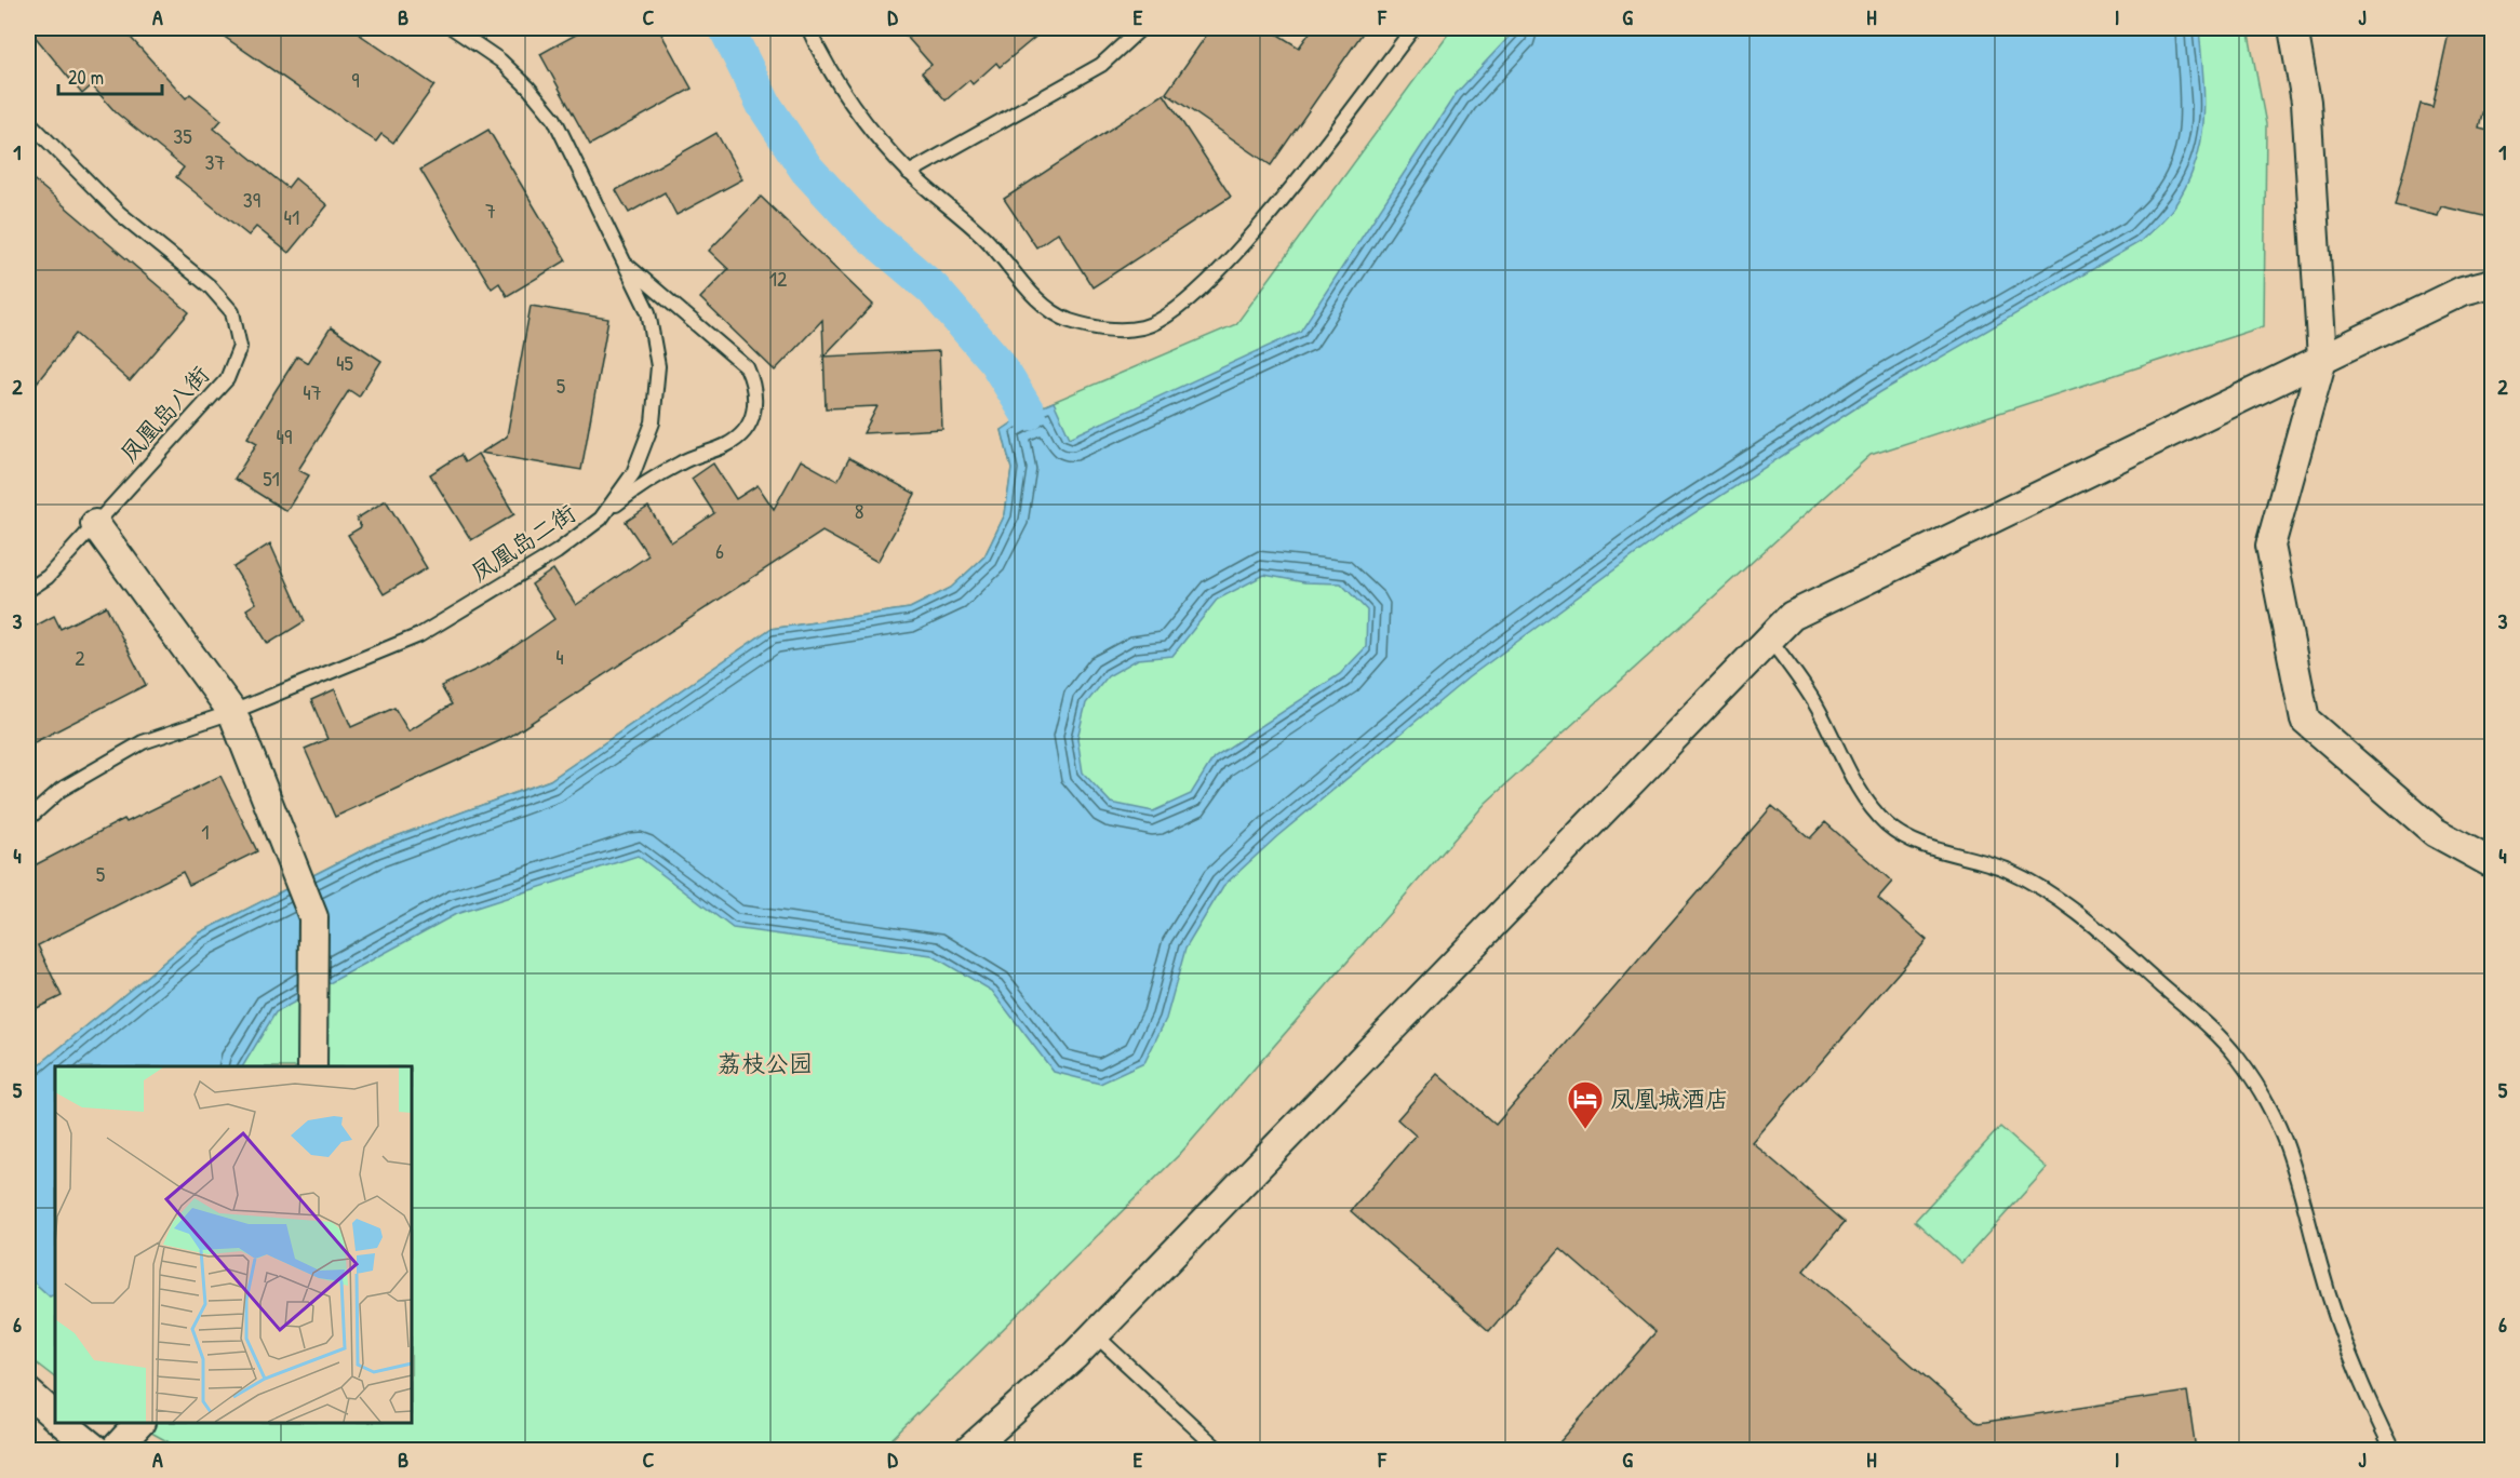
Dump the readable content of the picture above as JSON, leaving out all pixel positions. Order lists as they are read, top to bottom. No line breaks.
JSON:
{"streets":{"lane":["凤凰岛八街","凤凰岛二街"]},"parks":["荔枝公园"],"places":{"hotel":["凤凰城酒店"]},"house_numbers":["9","35","37","39","7","41","12","45","5","47","49","51","8","6","4","2","1","5"],"scale_bar":"20 m","grid":{"columns":["A","B","C","D","E","F","G","H","I","J"],"rows":["1","2","3","4","5","6"]}}
